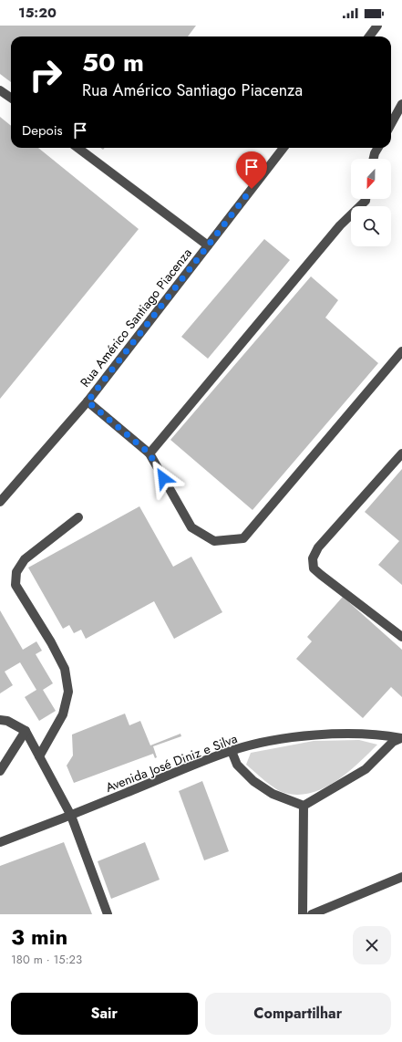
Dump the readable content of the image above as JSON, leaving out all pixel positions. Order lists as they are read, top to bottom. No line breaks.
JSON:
{"streets":{"street":["Rua Américo Santiago Piacenza","Avenida José Diniz e Silva"]},"north":"bottom","page":{"status":"15:20","turn":["50 m","Rua Américo Santiago Piacenza"],"then":"Depois","heading":["3 min","180 m · 15:23"],"buttons":["Sair","Compartilhar"]}}
